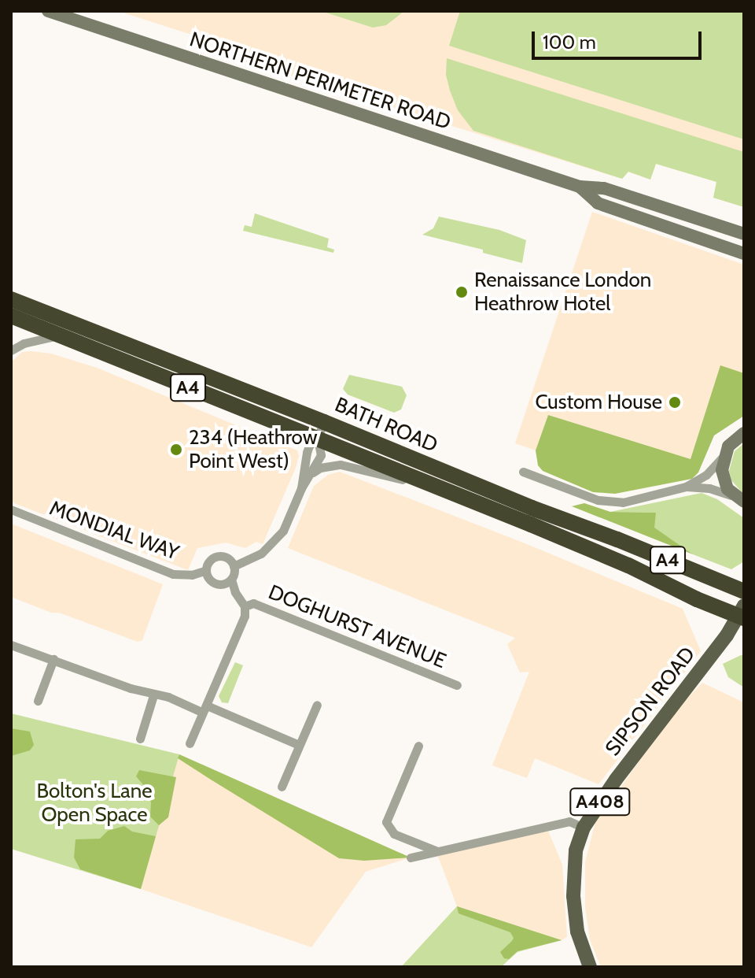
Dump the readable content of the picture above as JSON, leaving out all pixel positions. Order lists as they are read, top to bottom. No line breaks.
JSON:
{"streets":{"highway":["A4","BATH ROAD"],"main road":["SIPSON ROAD","A408"],"street":["NORTHERN PERIMETER ROAD","MONDIAL WAY","DOGHURST AVENUE"]},"crossings":[["BATH ROAD","SIPSON ROAD"]],"parks":["Bolton's Lane Open Space"],"places":["Renaissance London Heathrow Hotel","Custom House","234 (Heathrow Point West)"],"scale_bar":"100 m"}
